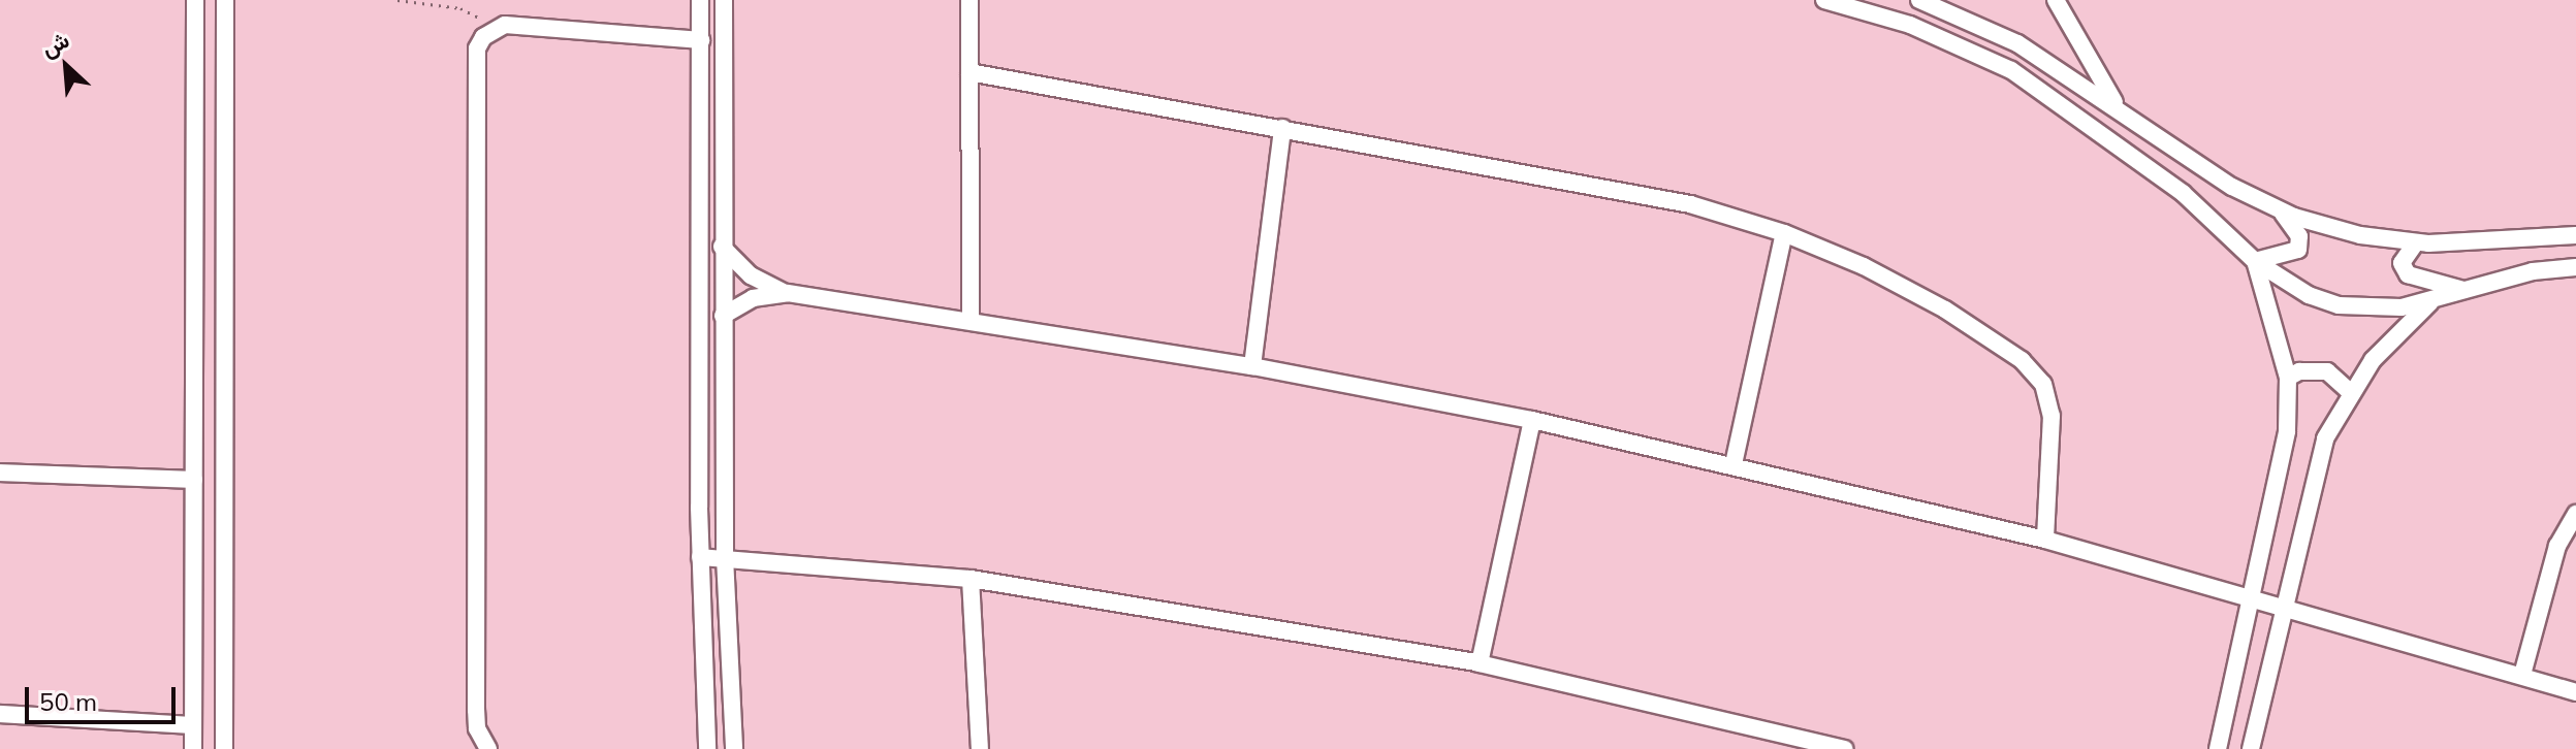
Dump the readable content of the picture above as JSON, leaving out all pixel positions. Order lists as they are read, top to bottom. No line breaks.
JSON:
{"scale_bar":"50 m","north":"top left"}
